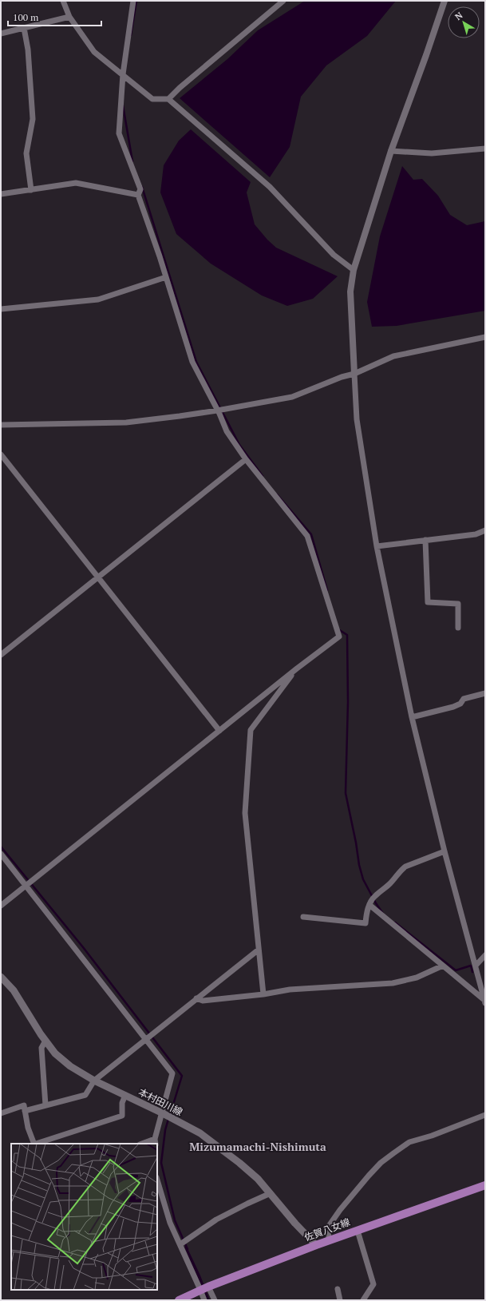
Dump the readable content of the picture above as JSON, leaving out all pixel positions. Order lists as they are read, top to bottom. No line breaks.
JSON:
{"streets":{"main road":["本村田川線","佐賀八女線"]},"crossings":[["本村田川線","佐賀八女線"]],"districts":["Mizumamachi-Nishimuta"],"scale_bar":"100 m","north":"top left"}
